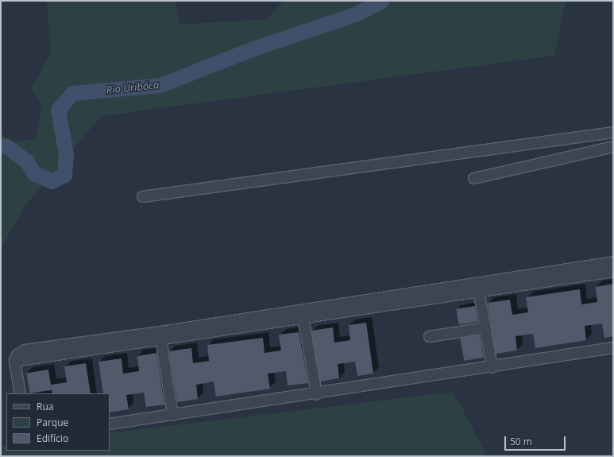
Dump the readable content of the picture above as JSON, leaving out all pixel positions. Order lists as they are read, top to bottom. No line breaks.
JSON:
{"water":["Rio Uribóca"],"legend":["Rua","Parque","Edifício"],"scale_bar":"50 m"}
